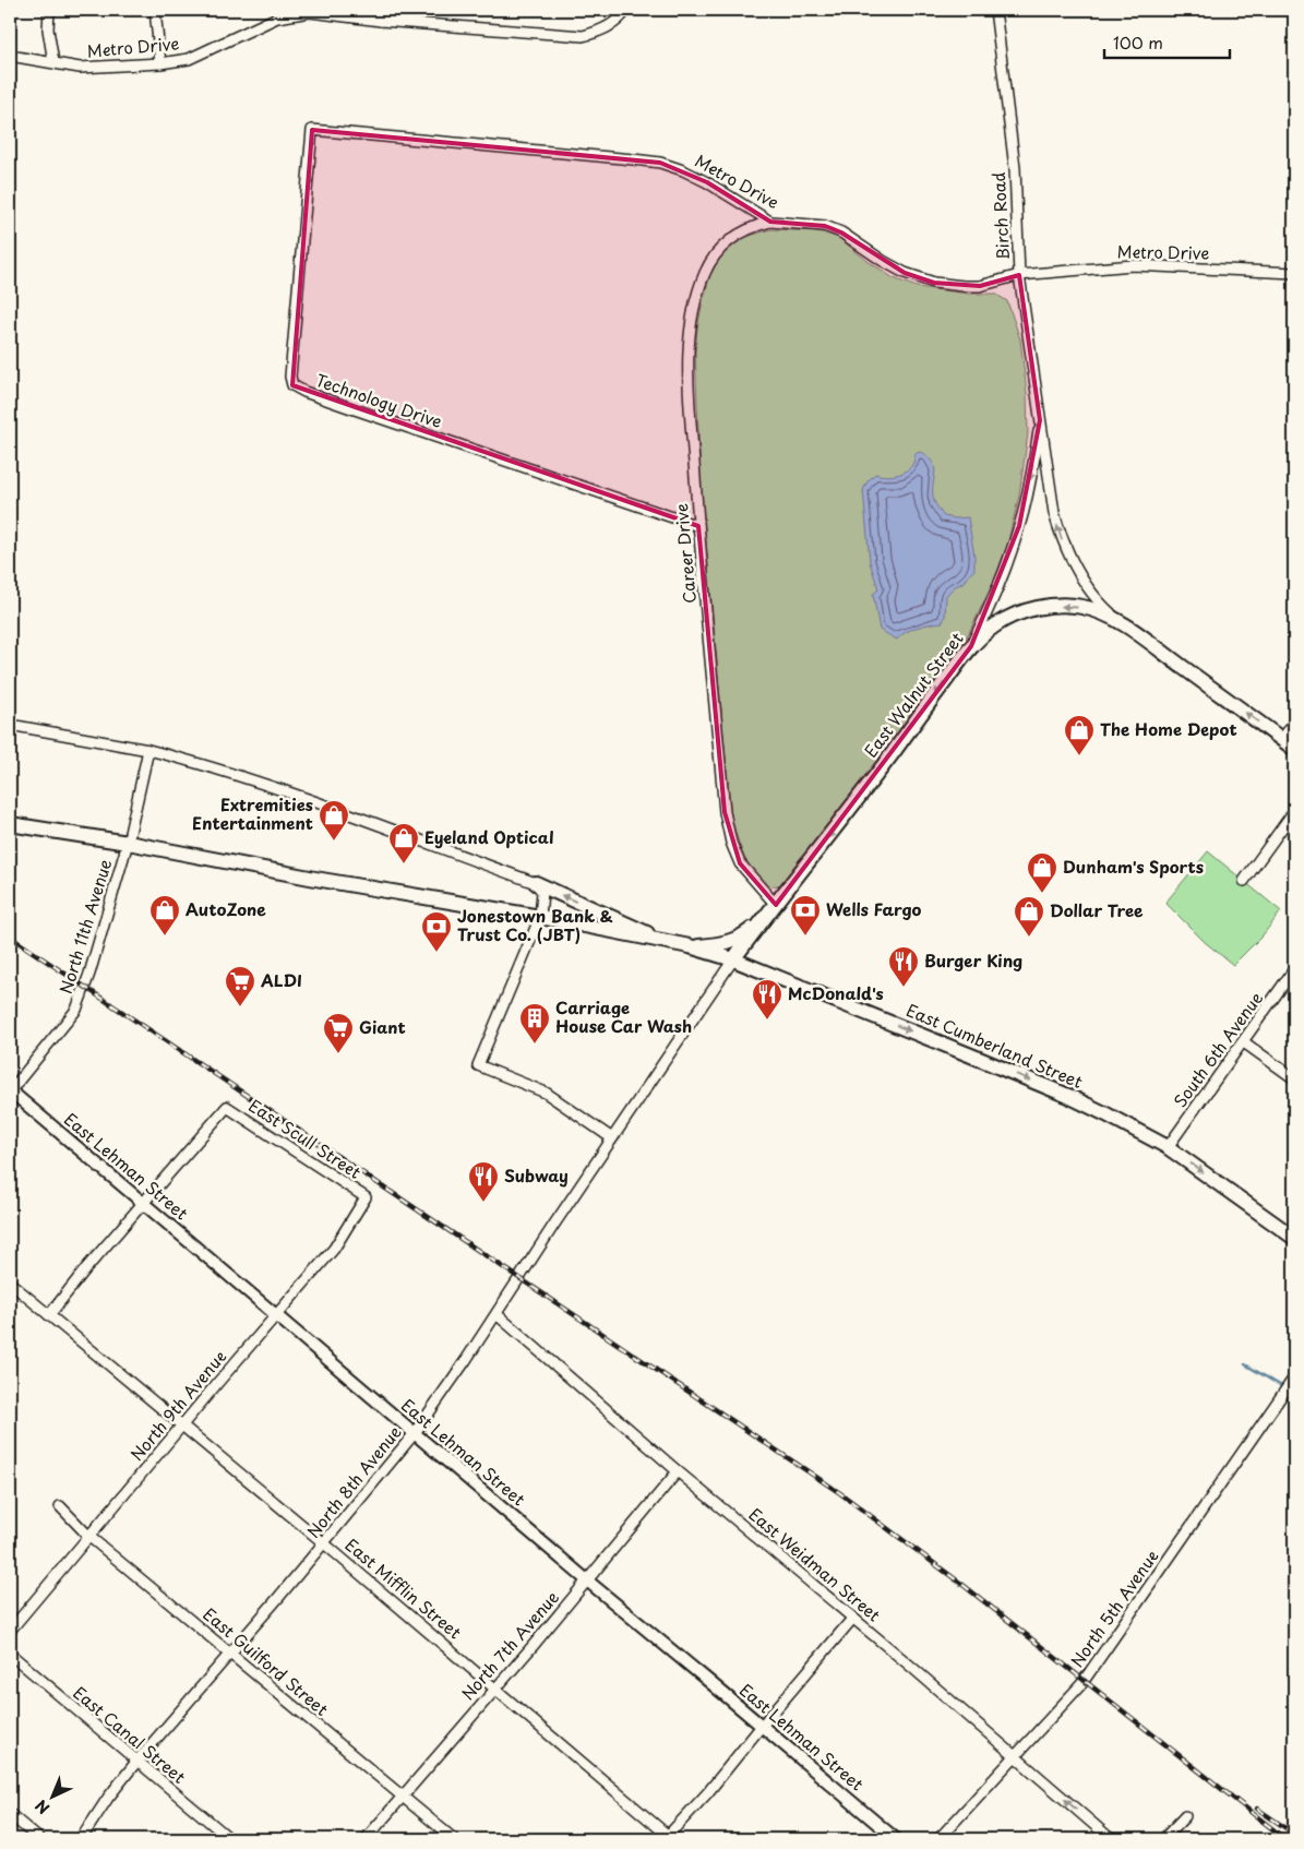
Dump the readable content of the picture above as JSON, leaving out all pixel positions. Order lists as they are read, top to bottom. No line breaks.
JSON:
{"streets":{"highway":["East Walnut Street","East Cumberland Street"],"main road":["East Lehman Street"],"street":["Metro Drive","Birch Road","Technology Drive","Career Drive","North 11th Avenue","South 6th Avenue","East Scull Street","North 9th Avenue","North 8th Avenue","East Weidman Street","East Mifflin Street","North 5th Avenue","North 7th Avenue","East Guilford Street","East Canal Street"]},"crossings":[["Metro Drive","Birch Road"],["Metro Drive","Technology Drive"],["Metro Drive","Career Drive"],["Birch Road","East Walnut Street"],["Technology Drive","Career Drive"],["Career Drive","East Walnut Street"],["East Walnut Street","East Cumberland Street"],["East Walnut Street","North 8th Avenue"],["North 11th Avenue","East Cumberland Street"],["North 11th Avenue","East Lehman Street"],["East Cumberland Street","South 6th Avenue"],["East Cumberland Street","North 8th Avenue"],["East Scull Street","East Lehman Street"],["East Scull Street","North 9th Avenue"],["East Lehman Street","North 9th Avenue"],["East Lehman Street","North 8th Avenue"],["East Lehman Street","North 7th Avenue"],["North 9th Avenue","East Mifflin Street"],["North 9th Avenue","East Guilford Street"],["North 8th Avenue","East Weidman Street"],["North 8th Avenue","East Mifflin Street"],["North 8th Avenue","East Guilford Street"],["North 8th Avenue","East Canal Street"],["East Weidman Street","North 5th Avenue"],["East Weidman Street","North 7th Avenue"],["East Mifflin Street","North 7th Avenue"],["North 7th Avenue","East Guilford Street"]],"one_way":["East Cumberland Street"],"places":{"shop":["The Home Depot","Extremities Entertainment","Eyeland Optical","Dunham's Sports","AutoZone","Dollar Tree"],"bank":["Wells Fargo","Jonestown Bank & Trust Co. (JBT)"],"restaurant":["Burger King","McDonald's","Subway"],"supermarket":["ALDI","Giant"],"building":["Carriage House Car Wash"]},"scale_bar":"100 m","north":"bottom left"}
